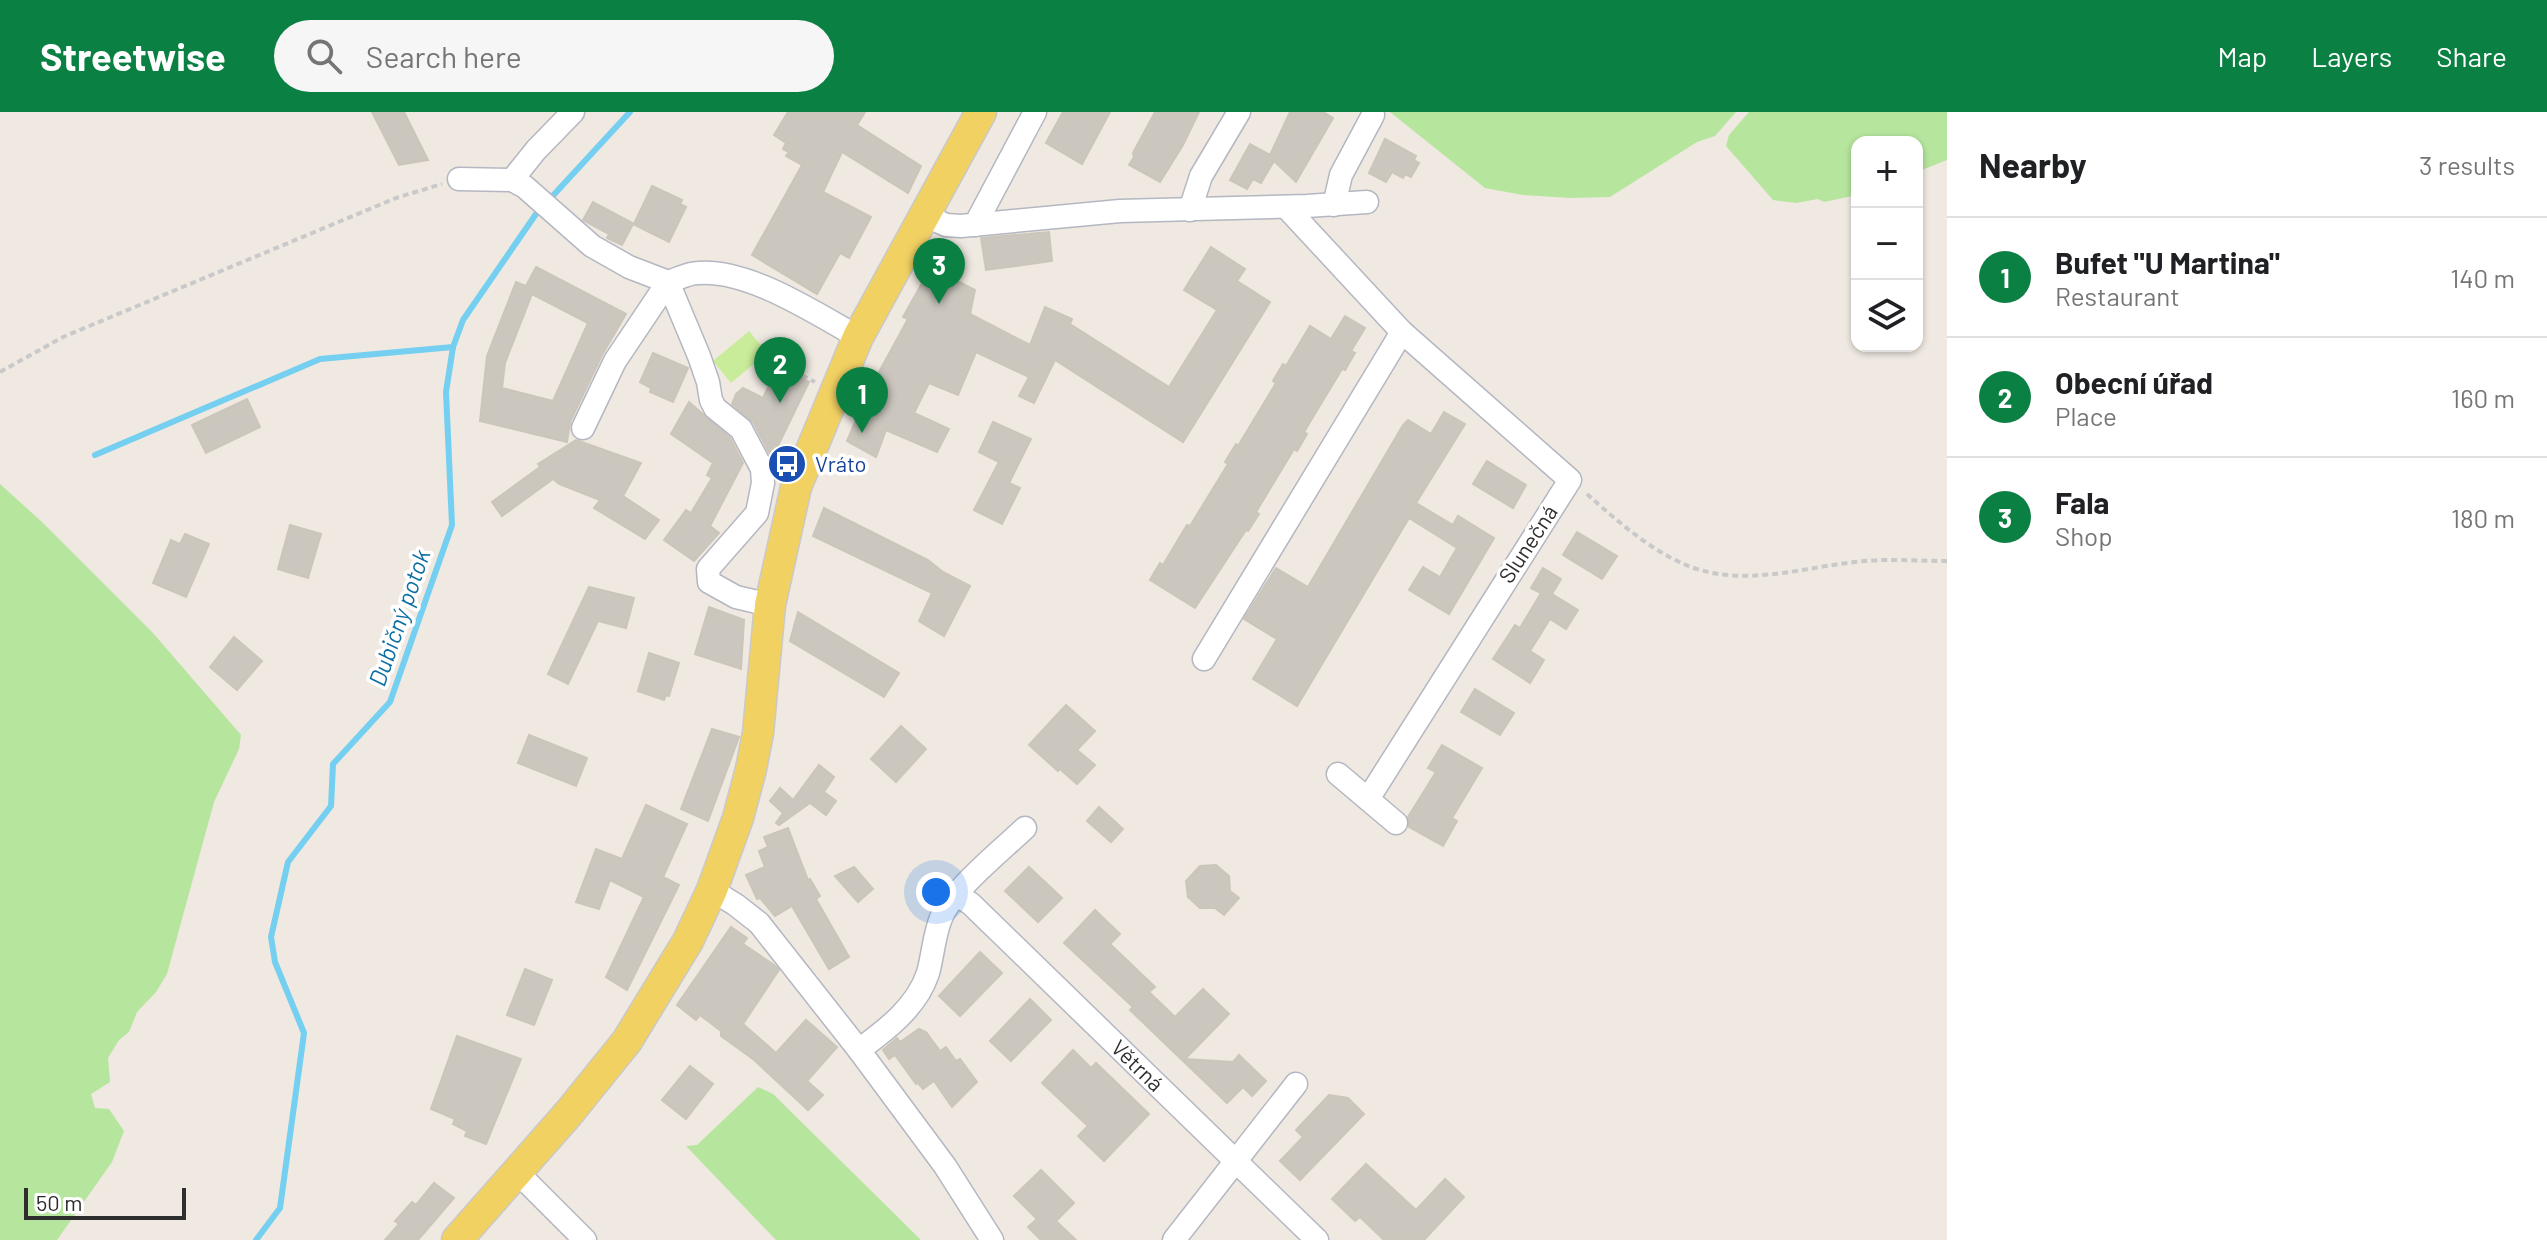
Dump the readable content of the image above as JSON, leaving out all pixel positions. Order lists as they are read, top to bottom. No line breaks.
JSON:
{"streets":{"street":["Slunečná","Větrná"]},"water":["Dubičný potok"],"places":{"bus stop":["Vráto"]},"scale_bar":"50 m","page":{"header":"Streetwise","search":"Search here","nav":["Map","Layers","Share"],"heading":["Nearby","3 results"],"map_buttons":["+","−"],"list":[{"mark":"1","name":"Bufet \"U Martina\"","note":"Restaurant","value":"140 m"},{"mark":"2","name":"Obecní úřad","note":"Place","value":"160 m"},{"mark":"3","name":"Fala","note":"Shop","value":"180 m"}],"pins":["3","2","1"],"scale":"50 m"}}
